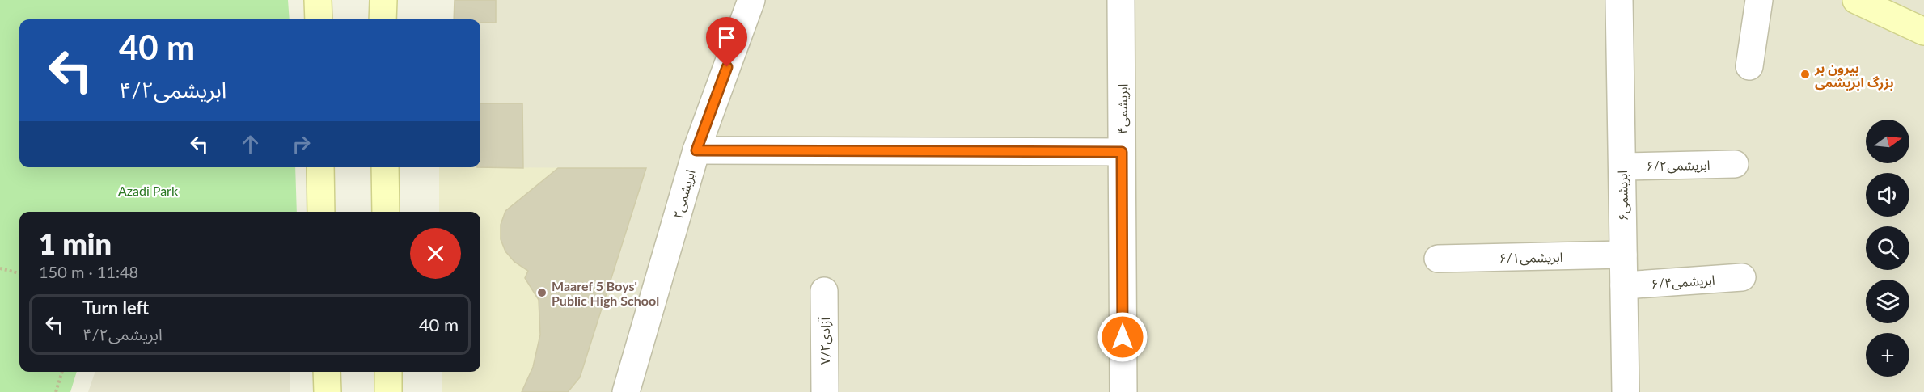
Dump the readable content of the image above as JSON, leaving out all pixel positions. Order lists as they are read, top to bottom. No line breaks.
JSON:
{"streets":{"street":["ابریشمی۴","۶/۲ابریشمی","ابریشمی۲","ابریشمی۶","۶/۱ابریشمی","۶/۴ابریشمی","۷/۲آزادی"]},"crossings":[["۶/۲ابریشمی","ابریشمی۶"],["ابریشمی۶","۶/۱ابریشمی"],["ابریشمی۶","۶/۴ابریشمی"]],"parks":["Azadi Park"],"places":["بیرون بر بزرگ ابریشمی","Maaref 5 Boys' Public High School"],"north":"right","page":{"turn":["40 m","ابریشمی۴/۲"],"map_buttons":"+","heading":["1 min","150 m · 11:48"],"list":[{"name":"Turn left","note":"ابریشمی۴/۲","value":"40 m"}]}}
